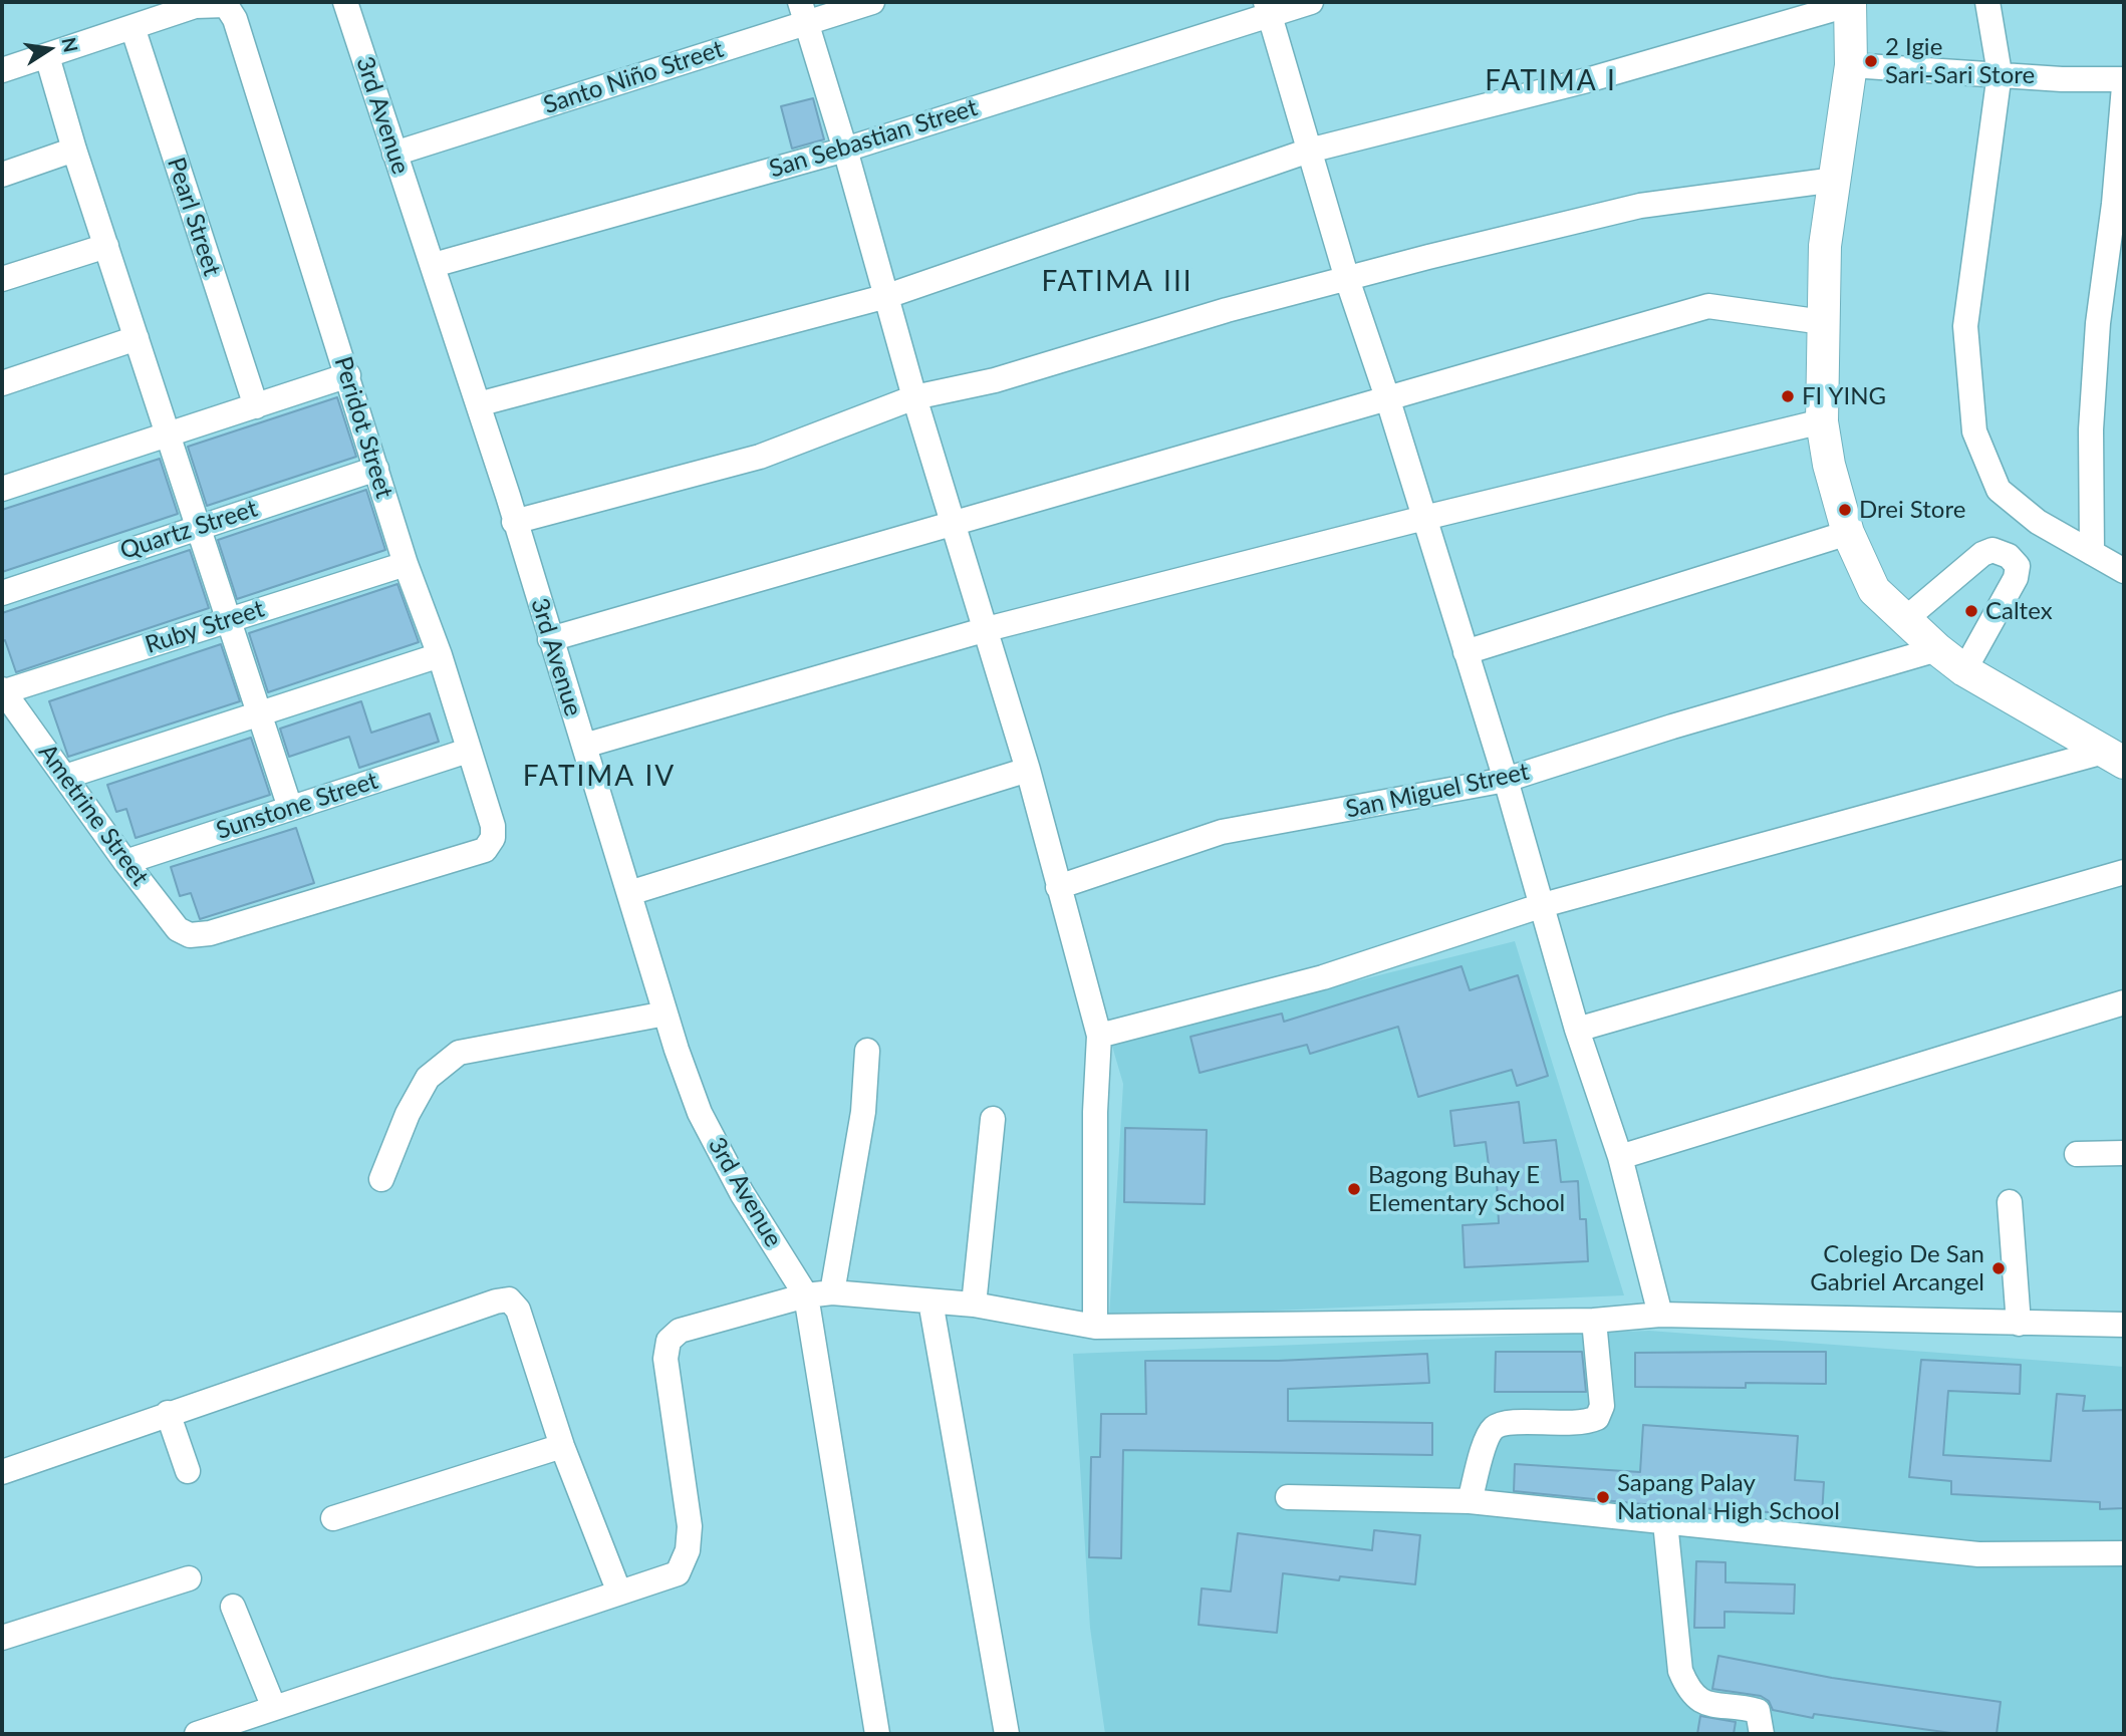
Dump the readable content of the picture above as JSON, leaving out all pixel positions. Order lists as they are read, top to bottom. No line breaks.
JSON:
{"streets":{"street":["Santo Niño Street","3rd Avenue","San Sebastian Street","Pearl Street","Peridot Street","Quartz Street","Ruby Street","San Miguel Street","Sunstone Street","Ametrine Street"]},"crossings":[["Santo Niño Street","3rd Avenue"],["3rd Avenue","San Sebastian Street"],["Pearl Street","Peridot Street"],["Peridot Street","Quartz Street"],["Peridot Street","Ruby Street"],["Peridot Street","Sunstone Street"],["Peridot Street","Ametrine Street"],["Ruby Street","Ametrine Street"],["Sunstone Street","Ametrine Street"]],"districts":["FATIMA I","FATIMA III","FATIMA IV"],"places":["2 Igie Sari-Sari Store","FI YING","Drei Store","Caltex","Bagong Buhay E Elementary School","Colegio De San Gabriel Arcangel","Sapang Palay National High School"],"north":"right"}
